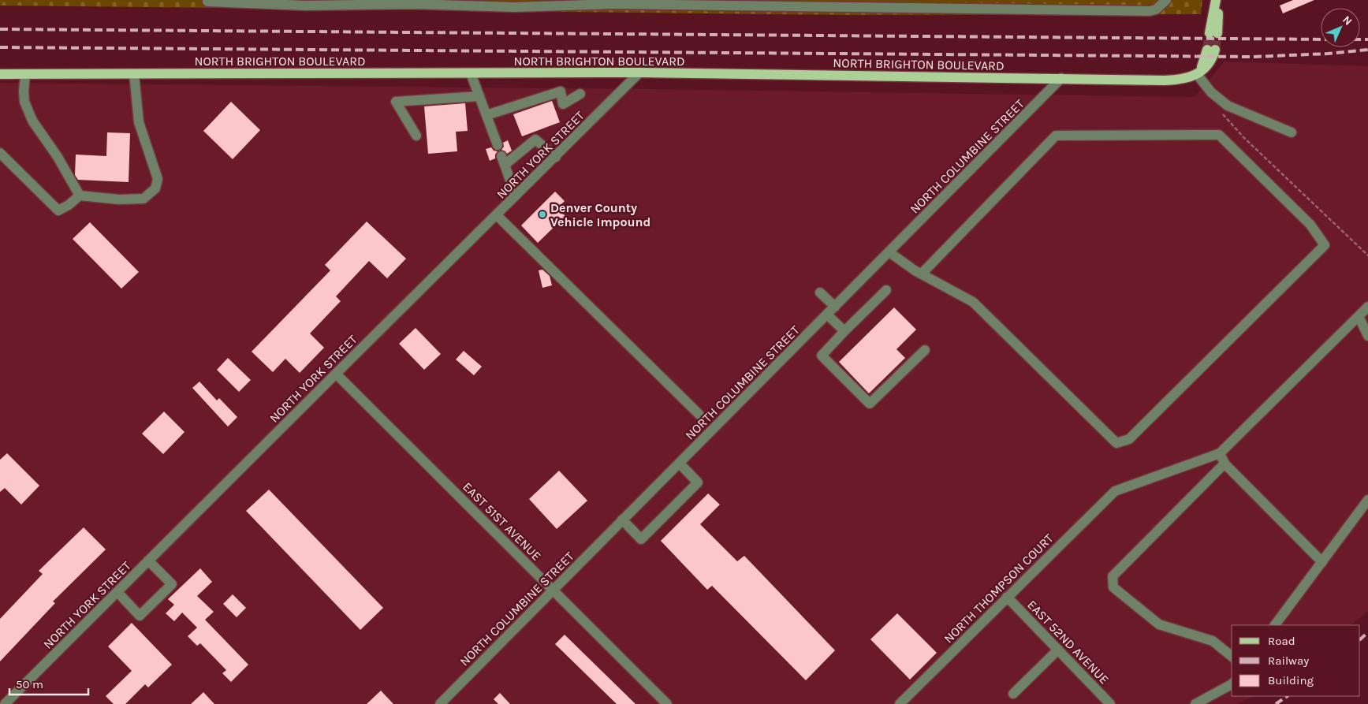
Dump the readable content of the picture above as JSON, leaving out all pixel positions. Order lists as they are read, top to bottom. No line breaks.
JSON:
{"streets":{"main road":["NORTH BRIGHTON BOULEVARD"],"street":["NORTH YORK STREET","NORTH COLUMBINE STREET","EAST 51ST AVENUE","NORTH THOMPSON COURT","EAST 52ND AVENUE"]},"crossings":[["NORTH BRIGHTON BOULEVARD","NORTH YORK STREET"],["NORTH BRIGHTON BOULEVARD","NORTH COLUMBINE STREET"],["NORTH YORK STREET","EAST 51ST AVENUE"],["NORTH COLUMBINE STREET","EAST 51ST AVENUE"],["NORTH THOMPSON COURT","EAST 52ND AVENUE"]],"places":["Denver County Vehicle Impound"],"legend":["Road","Railway","Building"],"scale_bar":"50 m","north":"top right"}
